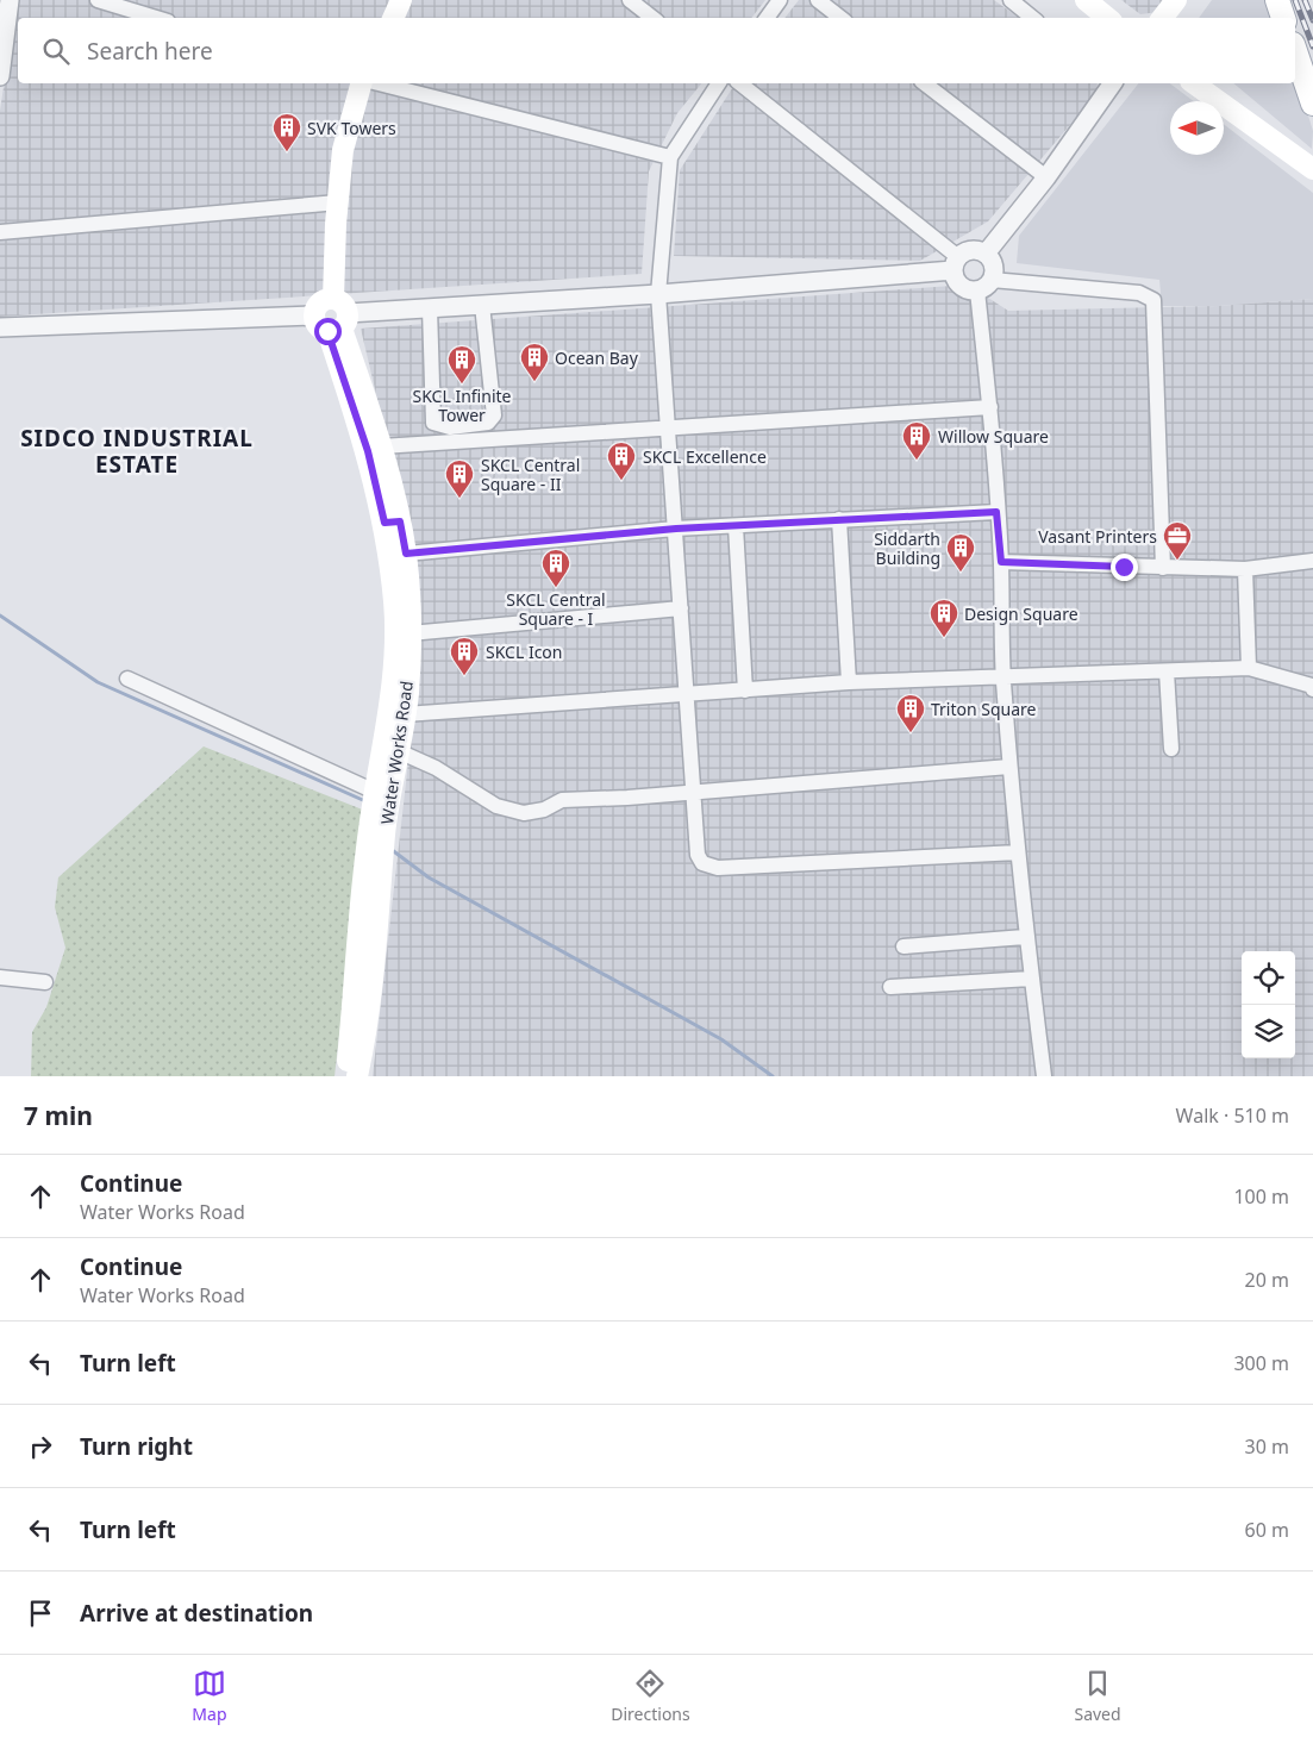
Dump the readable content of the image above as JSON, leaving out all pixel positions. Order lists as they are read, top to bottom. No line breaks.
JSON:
{"streets":{"main road":["Water Works Road"]},"districts":["SIDCO INDUSTRIAL ESTATE"],"places":{"building":["SVK Towers","Ocean Bay","SKCL Infinite Tower","Willow Square","SKCL Excellence","SKCL Central Square - II","Siddarth Building","SKCL Central Square - I","Design Square","SKCL Icon","Triton Square"],"office":["Vasant Printers"]},"north":"left","page":{"search":"Search here","heading":["7 min","Walk · 510 m"],"list":[["Continue","Water Works Road","100 m"],["Continue","Water Works Road","20 m"],["Turn left","300 m"],["Turn right","30 m"],["Turn left","60 m"],"Arrive at destination"],"nav":["Map","Directions","Saved"]}}
